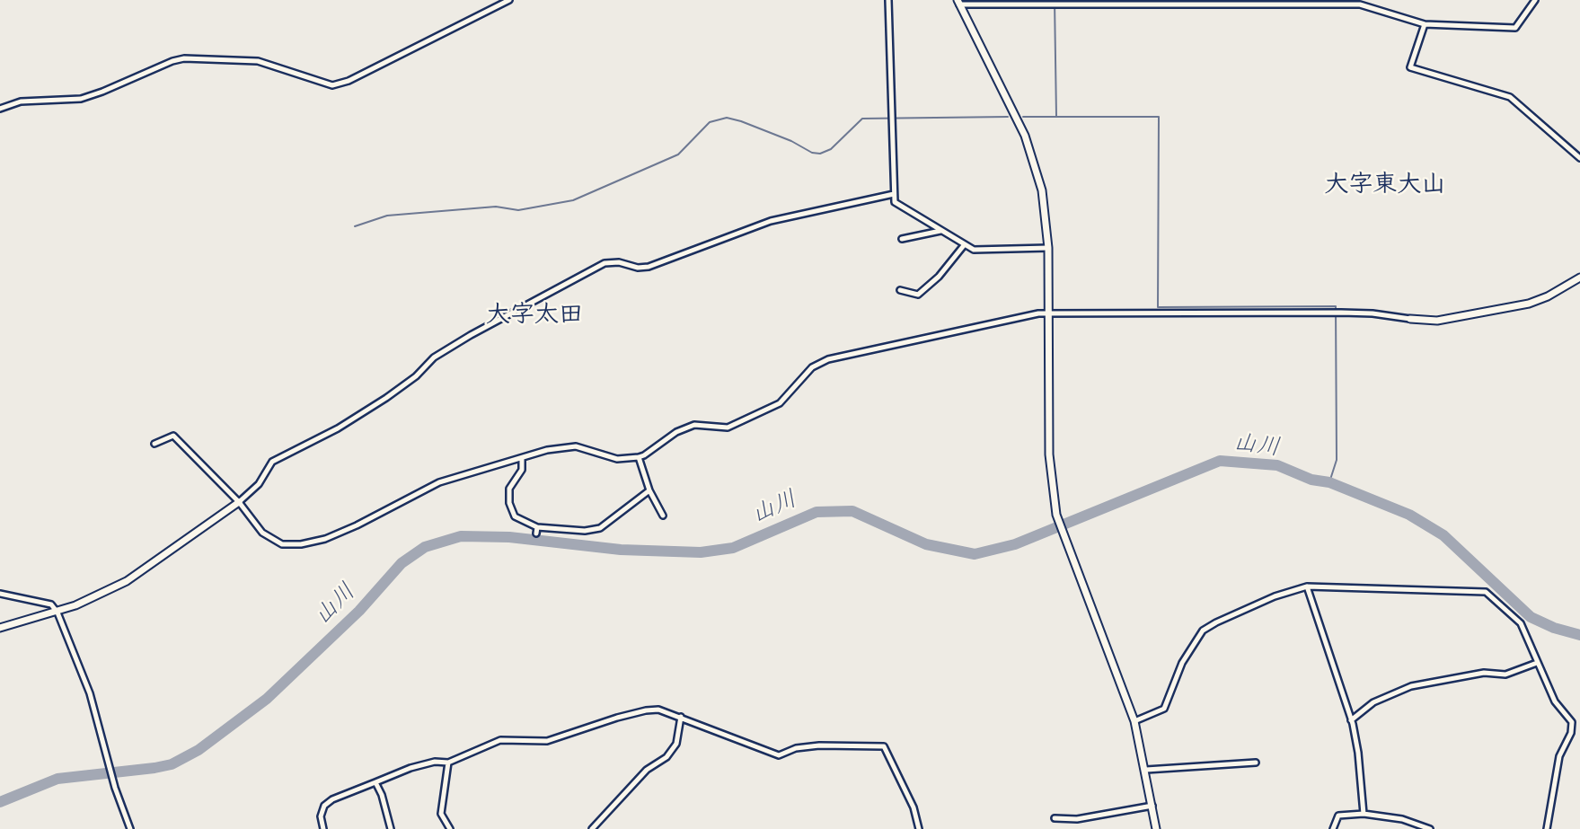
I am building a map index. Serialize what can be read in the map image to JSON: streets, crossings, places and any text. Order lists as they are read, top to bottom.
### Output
{
  "districts": ["大字東大山", "大字太田"],
  "water": ["山川"]
}
